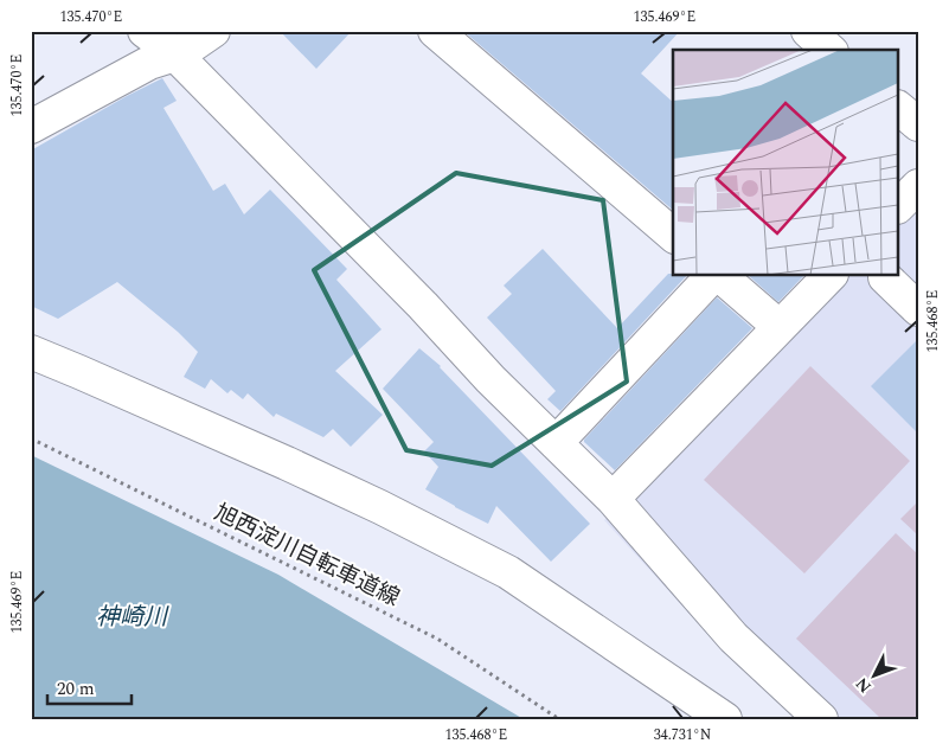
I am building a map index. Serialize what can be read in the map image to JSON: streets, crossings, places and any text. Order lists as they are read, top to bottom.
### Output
{
  "streets": {
    "path": ["旭西淀川自転車道線"]
  },
  "water": ["神崎川"],
  "scale_bar": "20 m",
  "north": "bottom left",
  "coordinates": [
    "135.470°E",
    "135.469°E",
    "135.468°E",
    "34.731°N"
  ]
}
